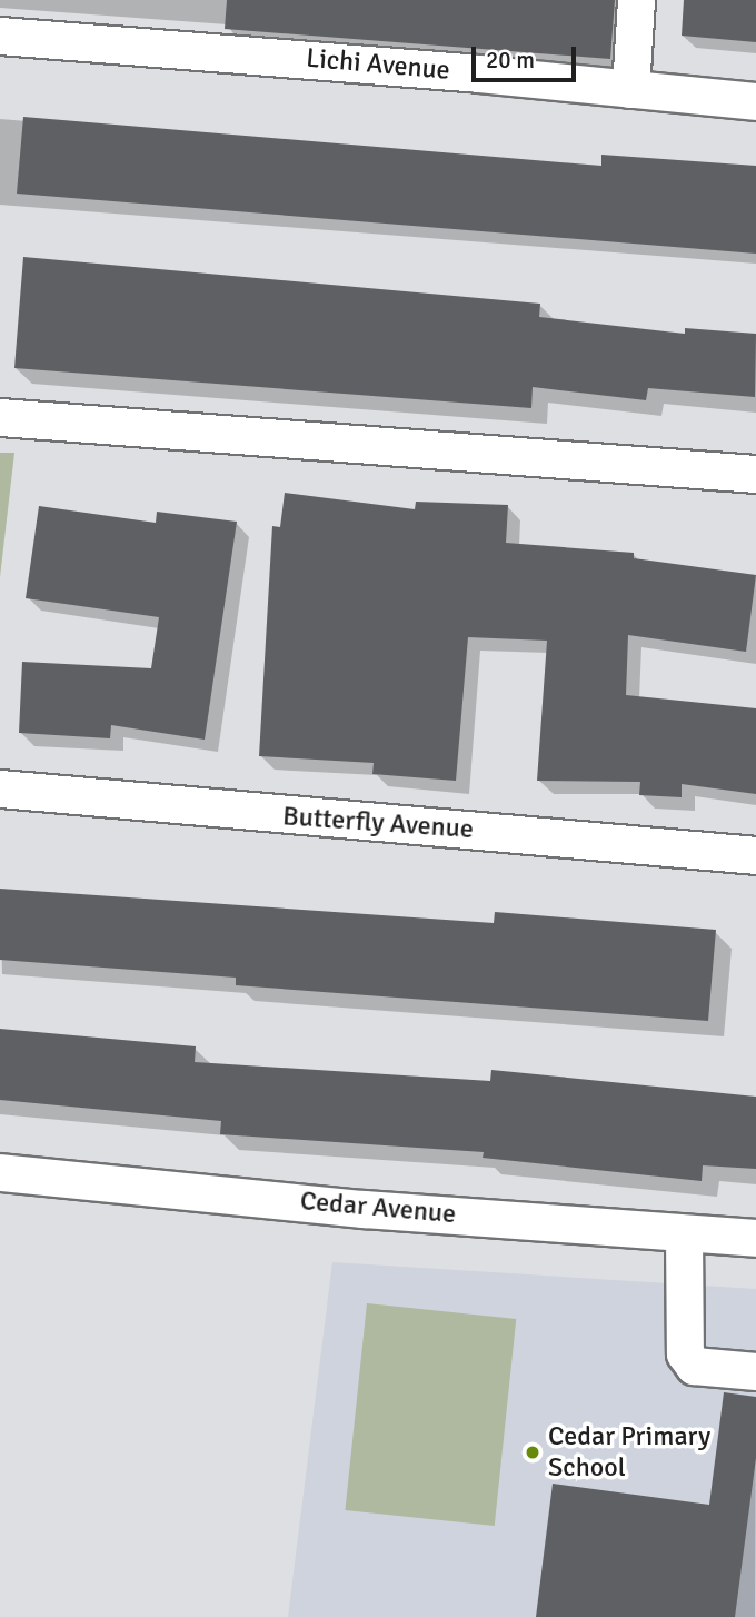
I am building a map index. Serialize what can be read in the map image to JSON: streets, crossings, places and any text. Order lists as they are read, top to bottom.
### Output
{
  "streets": {
    "street": ["Lichi Avenue", "Butterfly Avenue", "Cedar Avenue"]
  },
  "places": ["Cedar Primary School"],
  "scale_bar": "20 m"
}
